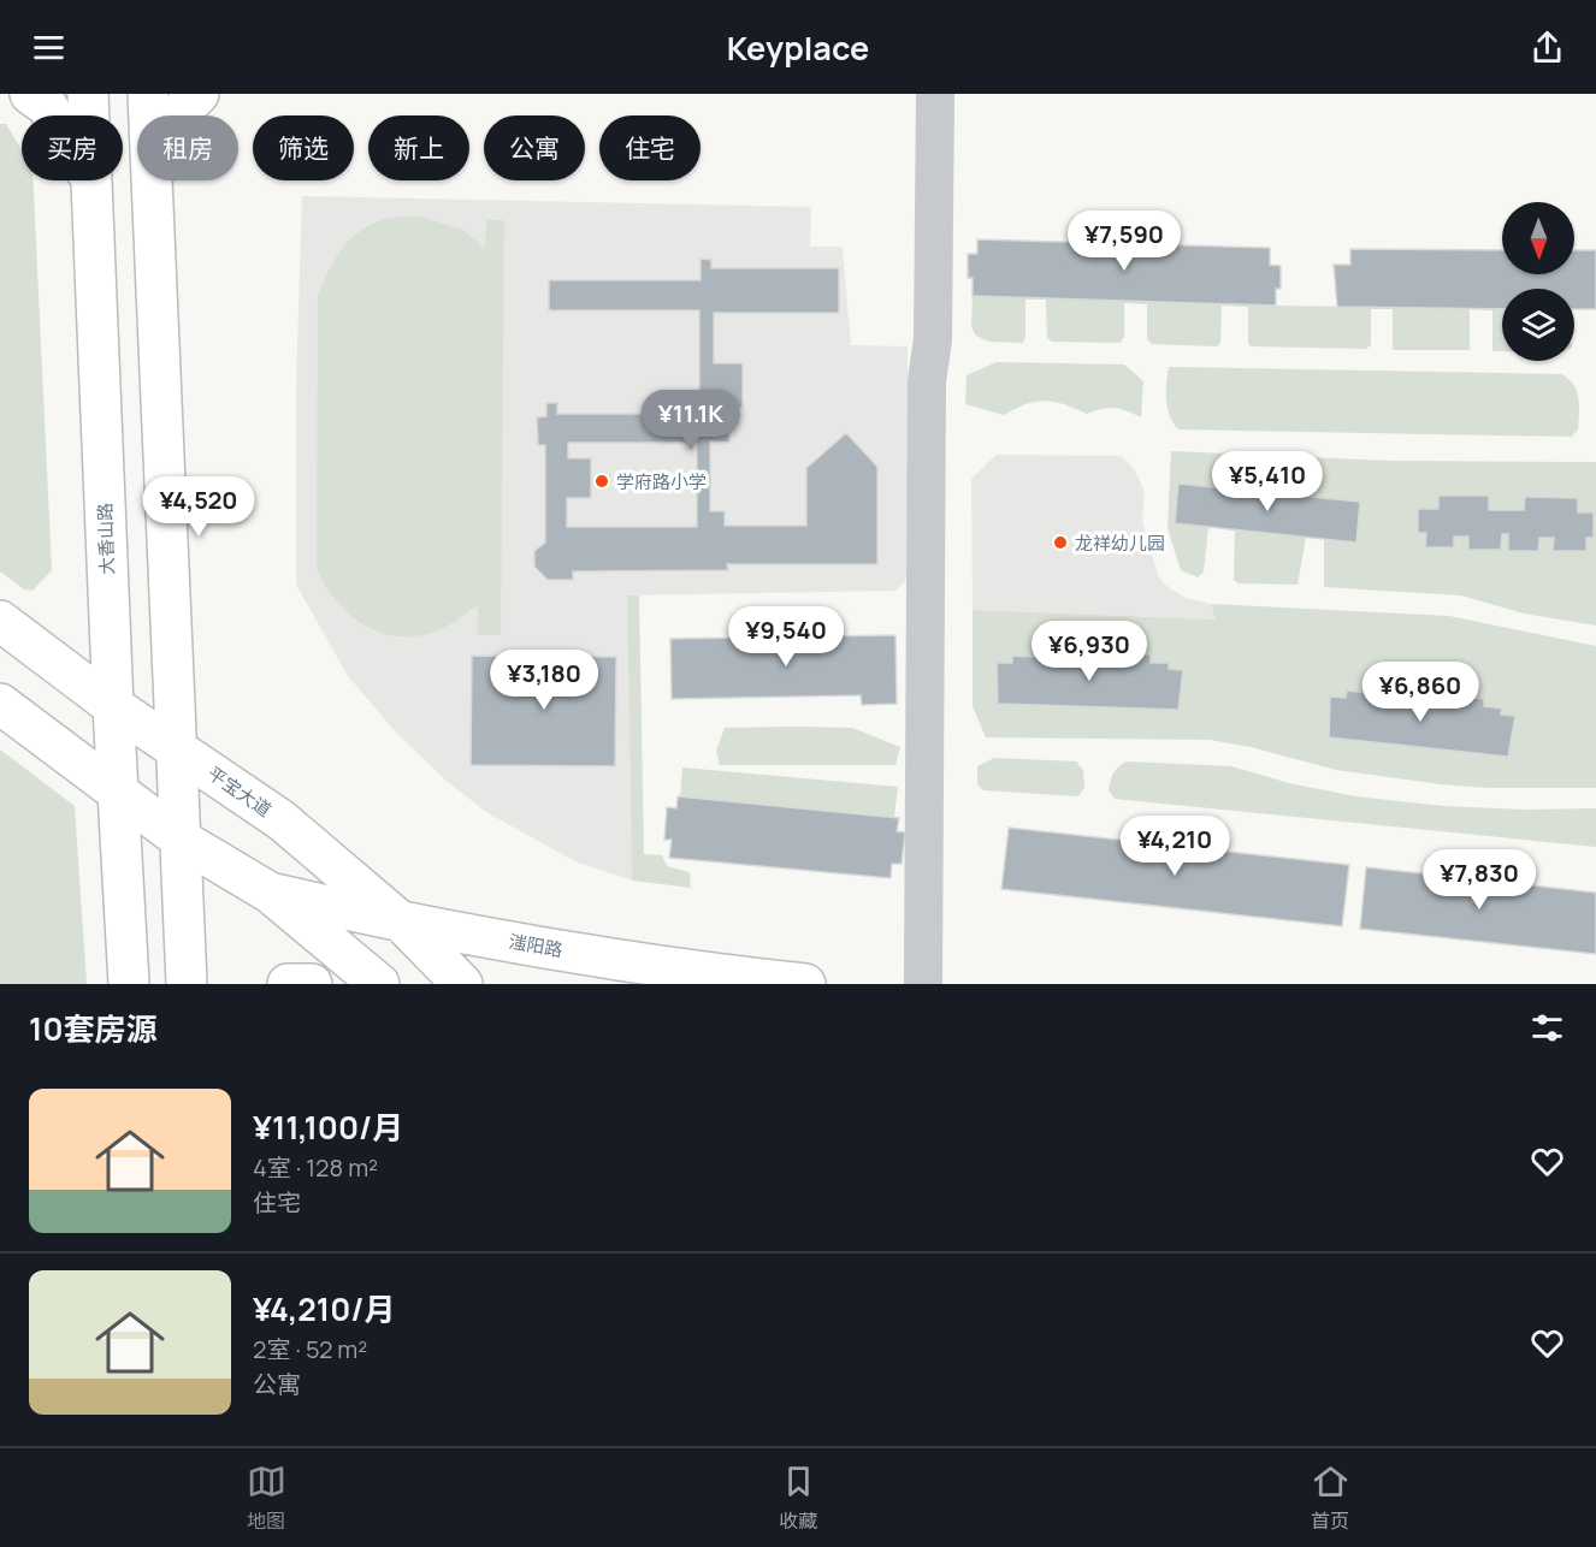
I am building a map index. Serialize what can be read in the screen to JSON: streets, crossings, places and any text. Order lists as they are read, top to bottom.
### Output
{
  "streets": {
    "main road": ["大香山路", "平宝大道", "滍阳路"]
  },
  "crossings": [
    ["大香山路", "平宝大道"],
    ["平宝大道", "滍阳路"]
  ],
  "places": ["学府路小学", "龙祥幼儿园"],
  "north": "bottom",
  "page": {
    "header": "Keyplace",
    "chip": [
      "买房",
      "租房",
      "筛选",
      "新上",
      "公寓",
      "住宅"
    ],
    "price": [
      "¥7,590",
      "¥11.1K",
      "¥5,410",
      "¥4,520",
      "¥9,540",
      "¥6,930",
      "¥3,180",
      "¥6,860",
      "¥4,210",
      "¥7,830"
    ],
    "heading": "10套房源",
    "list": [
      {
        "name": "¥11,100/月",
        "note": "4室 · 128 m² · 住宅"
      },
      {
        "name": "¥4,210/月",
        "note": "2室 · 52 m² · 公寓"
      }
    ],
    "tabs": ["地图", "收藏", "首页"]
  }
}
